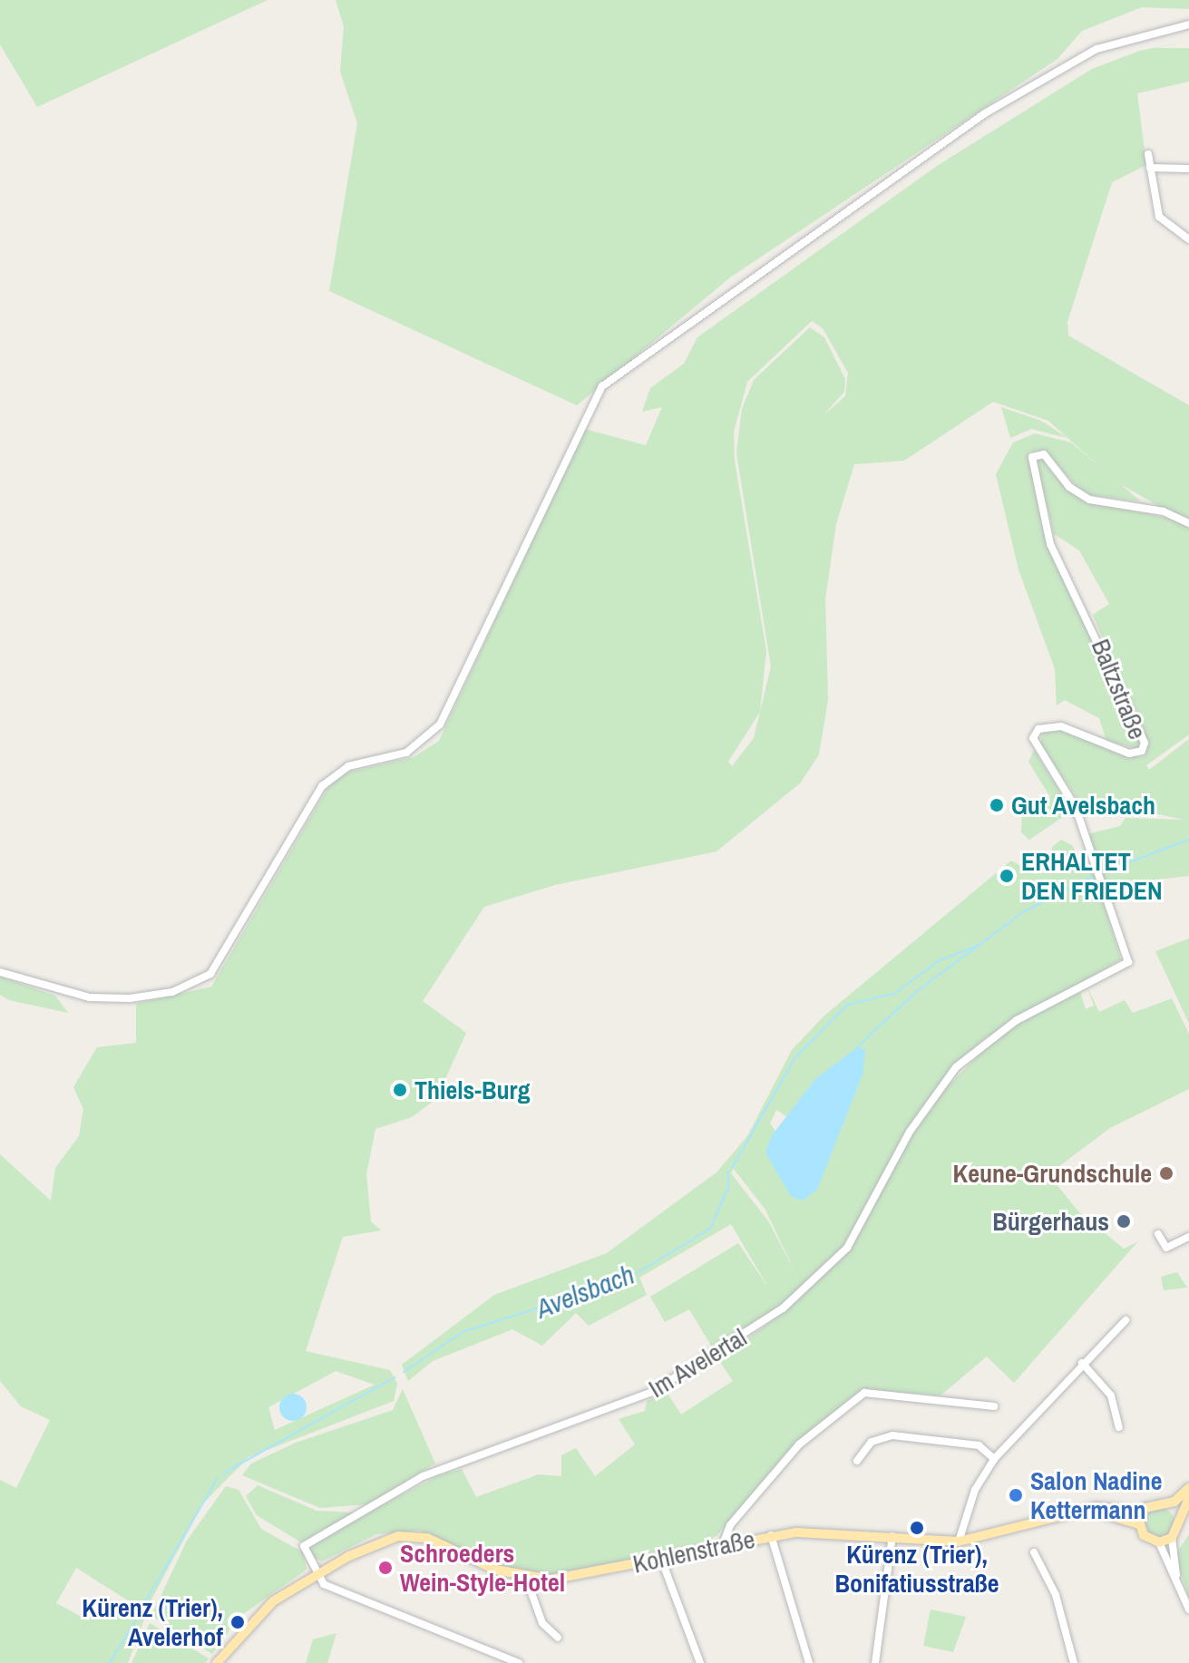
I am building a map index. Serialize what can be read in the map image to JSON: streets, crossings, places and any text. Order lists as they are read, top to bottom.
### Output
{
  "streets": {
    "main road": ["Kohlenstraße"],
    "street": ["Baltzstraße", "Im Avelertal"]
  },
  "crossings": [
    ["Baltzstraße", "Im Avelertal"],
    ["Im Avelertal", "Kohlenstraße"]
  ],
  "water": ["Avelsbach"],
  "places": [
    "Gut Avelsbach",
    "ERHALTET DEN FRIEDEN",
    "Thiels-Burg",
    "Keune-Grundschule",
    "Bürgerhaus",
    "Salon Nadine Kettermann",
    "Kürenz (Trier), Bonifatiusstraße",
    "Schroeders Wein-Style-Hotel",
    "Kürenz (Trier), Avelerhof"
  ]
}
